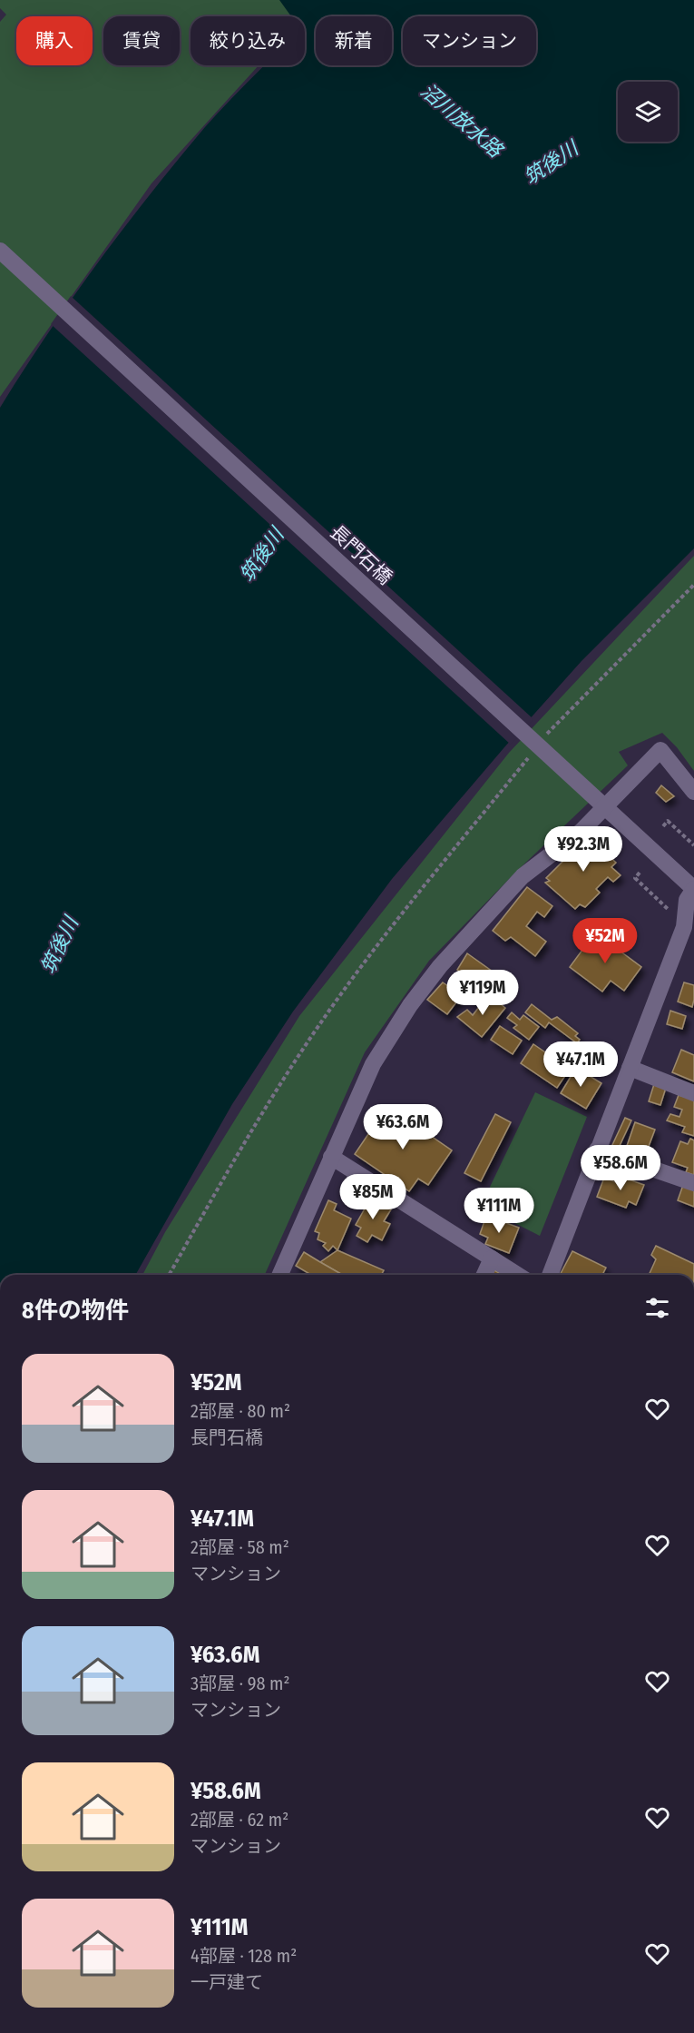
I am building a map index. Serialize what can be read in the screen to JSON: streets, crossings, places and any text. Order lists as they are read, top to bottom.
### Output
{
  "streets": {
    "street": ["長門石橋"]
  },
  "water": ["沼川放水路", "筑後川"],
  "page": {
    "chip": [
      "購入",
      "賃貸",
      "絞り込み",
      "新着",
      "マンション"
    ],
    "price": [
      "¥92.3M",
      "¥52M",
      "¥119M",
      "¥47.1M",
      "¥63.6M",
      "¥58.6M",
      "¥85M",
      "¥111M"
    ],
    "heading": "8件の物件",
    "list": [
      {
        "name": "¥52M",
        "note": "2部屋 · 80 m² · 長門石橋"
      },
      {
        "name": "¥47.1M",
        "note": "2部屋 · 58 m² · マンション"
      },
      {
        "name": "¥63.6M",
        "note": "3部屋 · 98 m² · マンション"
      },
      {
        "name": "¥58.6M",
        "note": "2部屋 · 62 m² · マンション"
      },
      {
        "name": "¥111M",
        "note": "4部屋 · 128 m² · 一戸建て"
      }
    ]
  }
}
